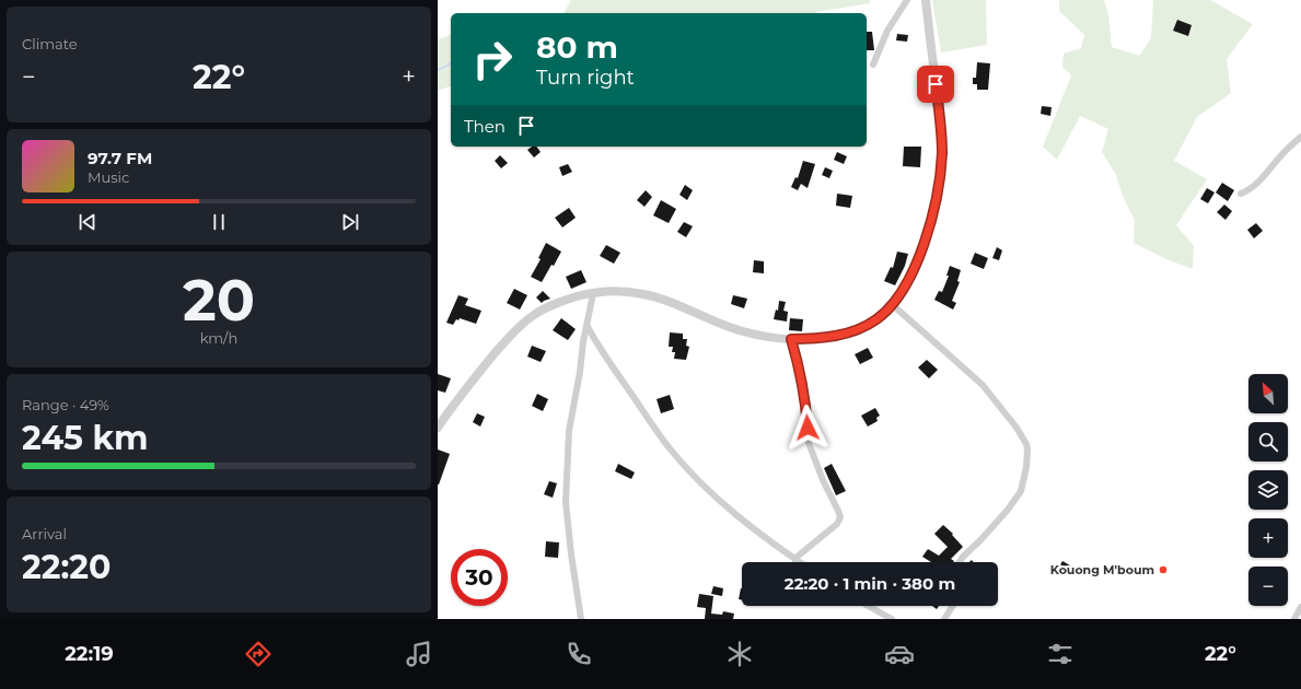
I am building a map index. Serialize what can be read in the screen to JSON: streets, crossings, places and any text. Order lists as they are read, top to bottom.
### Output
{
  "places": ["Kouong M'boum"],
  "north": "top left",
  "page": {
    "tile": [
      "Climate",
      ["20", "km/h"],
      ["Range · 49%", "245 km"],
      ["Arrival", "22:20"]
    ],
    "turn": ["80 m", "Turn right"],
    "heat": ["−", "22°", "+"],
    "then": "Then",
    "song": ["97.7 FM", "Music"],
    "map_buttons": ["+", "−"],
    "limit": "30",
    "trip": "22:20 · 1 min · 380 m",
    "tabs": ["22:19", "22°"]
  }
}
